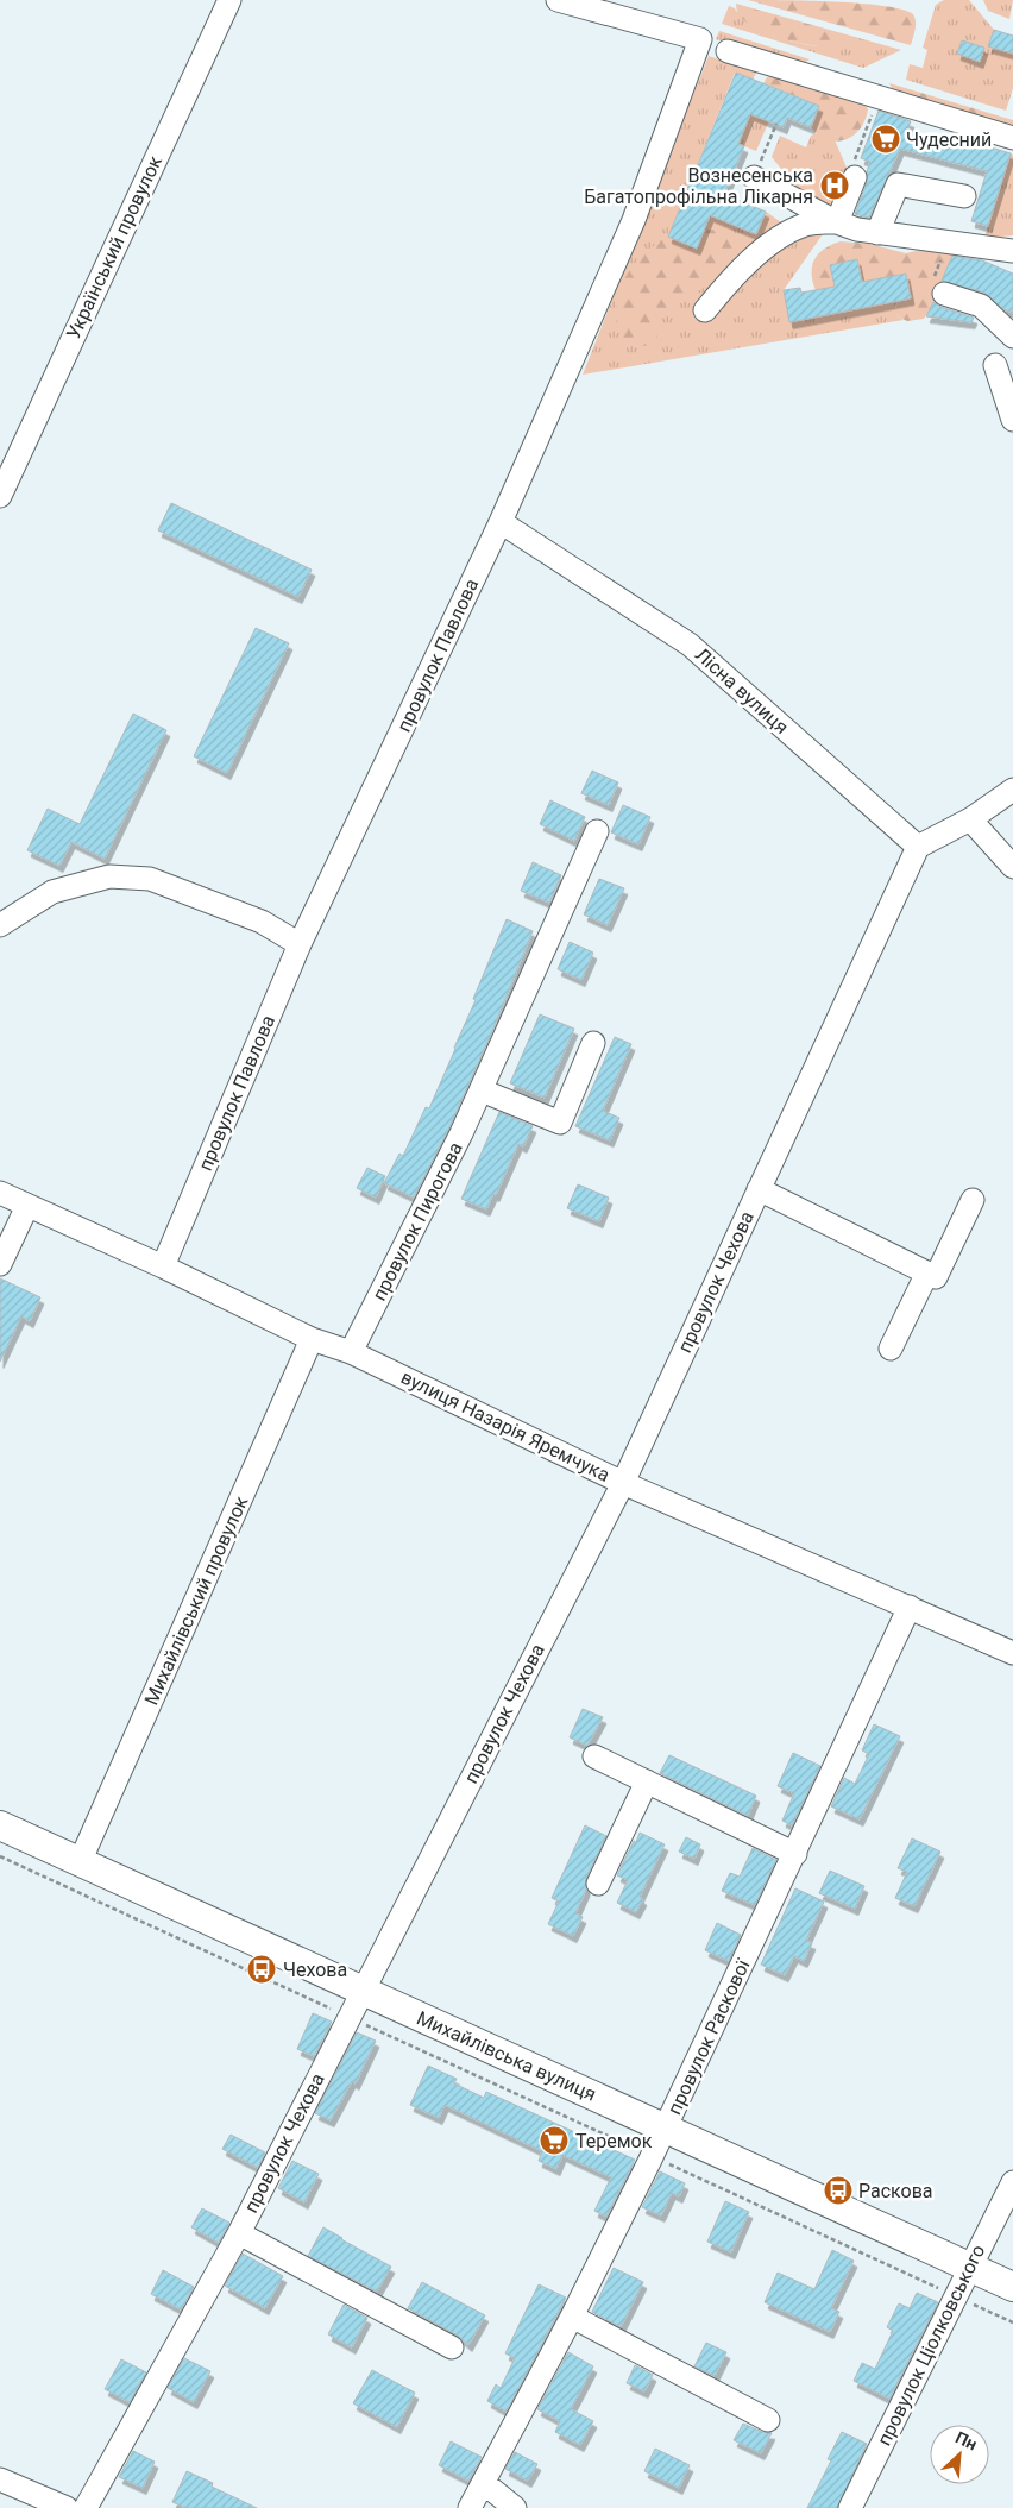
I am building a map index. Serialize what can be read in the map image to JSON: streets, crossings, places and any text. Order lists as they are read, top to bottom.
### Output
{
  "streets": {
    "main road": ["Михайлівська вулиця"],
    "street": [
      "Український провулок",
      "провулок Павлова",
      "Лісна вулиця",
      "провулок Пирогова",
      "провулок Чехова",
      "вулиця Назарія Яремчука",
      "Михайлівський провулок",
      "провулок Раскової",
      "провулок Ціолковського"
    ]
  },
  "crossings": [
    ["провулок Павлова", "Лісна вулиця"],
    ["провулок Павлова", "вулиця Назарія Яремчука"],
    ["Лісна вулиця", "провулок Чехова"],
    ["провулок Пирогова", "вулиця Назарія Яремчука"],
    ["провулок Чехова", "вулиця Назарія Яремчука"],
    ["провулок Чехова", "Михайлівська вулиця"],
    ["вулиця Назарія Яремчука", "Михайлівський провулок"],
    ["вулиця Назарія Яремчука", "провулок Раскової"],
    ["Михайлівський провулок", "Михайлівська вулиця"],
    ["провулок Раскової", "Михайлівська вулиця"],
    ["Михайлівська вулиця", "провулок Ціолковського"]
  ],
  "places": {
    "supermarket": ["Чудесний", "Теремок"],
    "hospital": ["Вознесенська Багатопрофільна Лікарня"],
    "bus stop": ["Чехова", "Раскова"]
  },
  "north": "top right"
}
